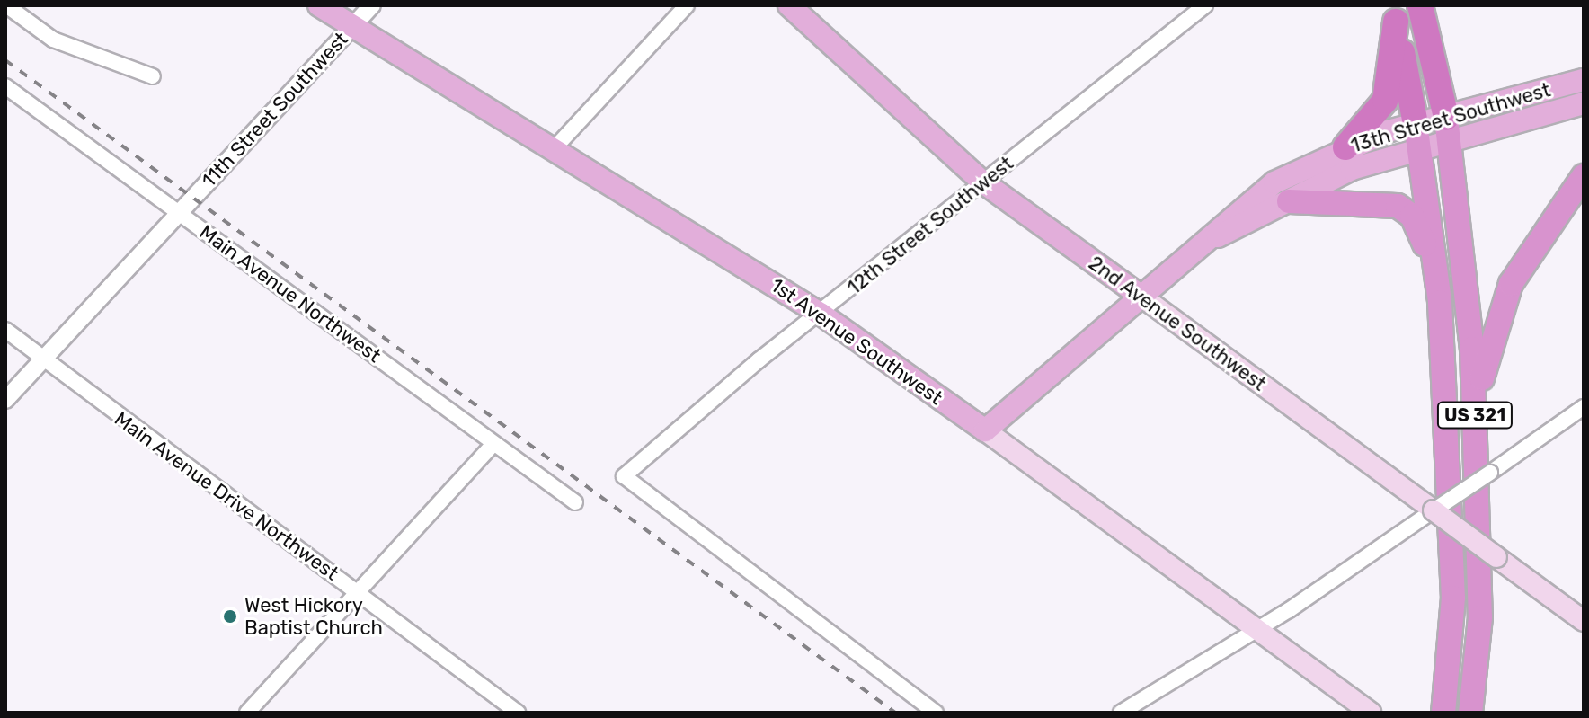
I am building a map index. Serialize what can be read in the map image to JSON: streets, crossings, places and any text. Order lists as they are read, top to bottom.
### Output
{
  "streets": {
    "highway": ["US 321"],
    "main road": ["13th Street Southwest", "2nd Avenue Southwest", "1st Avenue Southwest"],
    "street": [
      "11th Street Southwest",
      "12th Street Southwest",
      "Main Avenue Northwest",
      "Main Avenue Drive Northwest"
    ]
  },
  "crossings": [
    ["11th Street Southwest", "Main Avenue Northwest"],
    ["11th Street Southwest", "1st Avenue Southwest"],
    ["11th Street Southwest", "Main Avenue Drive Northwest"],
    ["13th Street Southwest", "2nd Avenue Southwest"],
    ["13th Street Southwest", "1st Avenue Southwest"],
    ["13th Street Southwest", "US 321"],
    ["12th Street Southwest", "2nd Avenue Southwest"],
    ["12th Street Southwest", "1st Avenue Southwest"]
  ],
  "places": ["West Hickory Baptist Church"]
}
